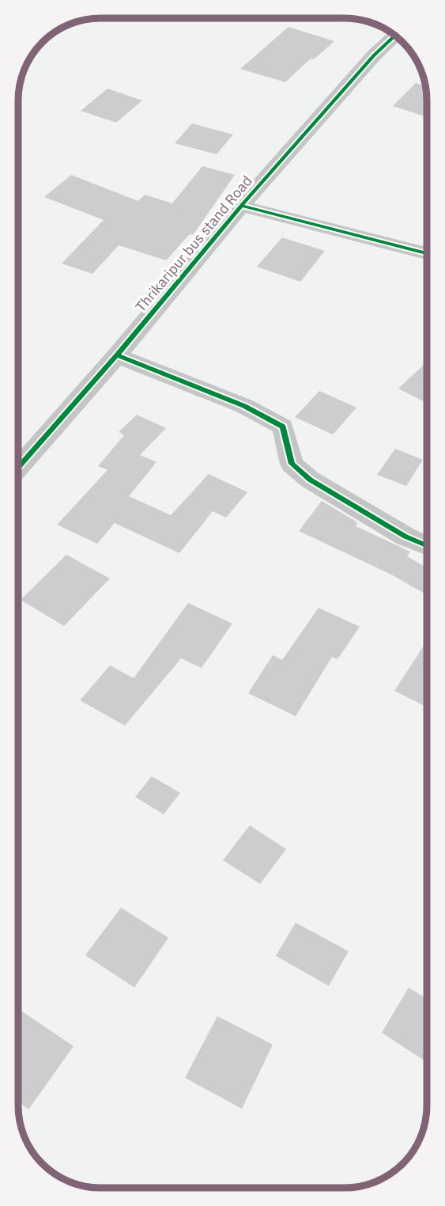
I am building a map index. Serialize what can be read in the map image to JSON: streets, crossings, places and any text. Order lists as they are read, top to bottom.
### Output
{
  "streets": {
    "street": ["Thrikaripur bus stand Road"]
  }
}
